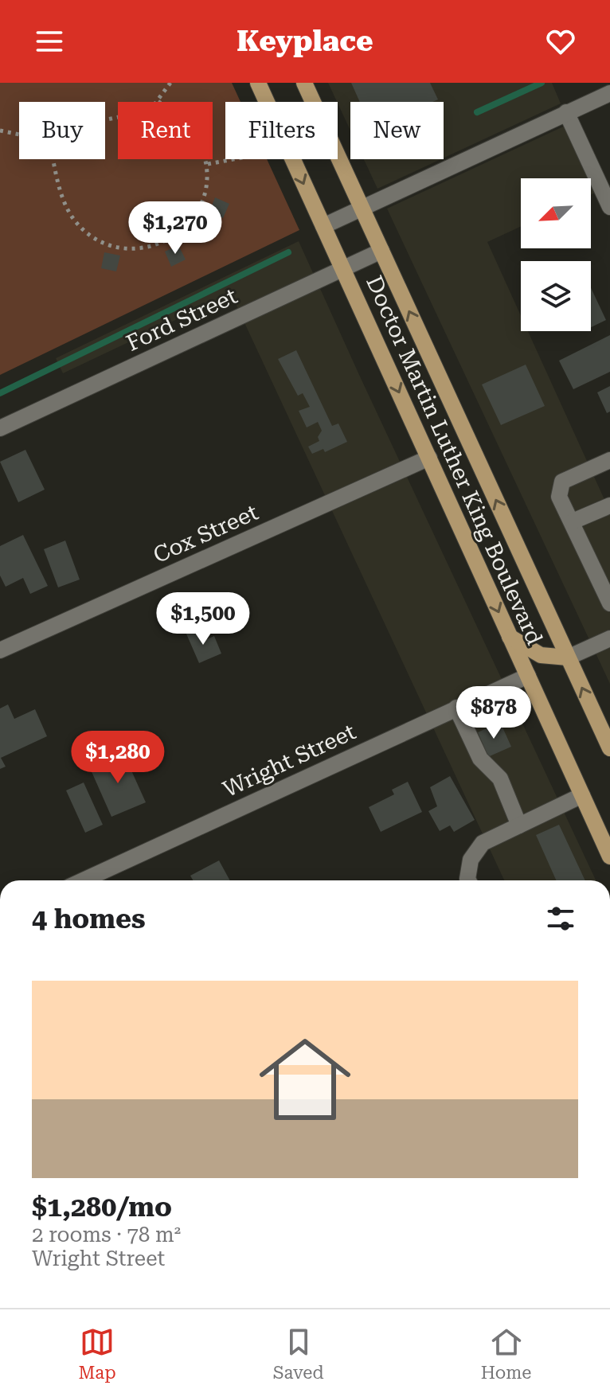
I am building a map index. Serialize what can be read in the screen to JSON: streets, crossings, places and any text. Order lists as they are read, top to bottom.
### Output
{
  "streets": {
    "main road": ["Doctor Martin Luther King Boulevard"],
    "street": ["Ford Street", "Cox Street", "Wright Street"]
  },
  "crossings": [
    ["Ford Street", "Doctor Martin Luther King Boulevard"],
    ["Doctor Martin Luther King Boulevard", "Cox Street"],
    ["Doctor Martin Luther King Boulevard", "Wright Street"]
  ],
  "north": "bottom left",
  "page": {
    "header": "Keyplace",
    "chip": [
      "Buy",
      "Rent",
      "Filters",
      "New"
    ],
    "price": [
      "$1,270",
      "$1,500",
      "$878",
      "$1,280"
    ],
    "heading": "4 homes",
    "list": [
      {
        "name": "$1,280/mo",
        "note": "2 rooms · 78 m² · Wright Street"
      }
    ],
    "tabs": ["Map", "Saved", "Home"]
  }
}
